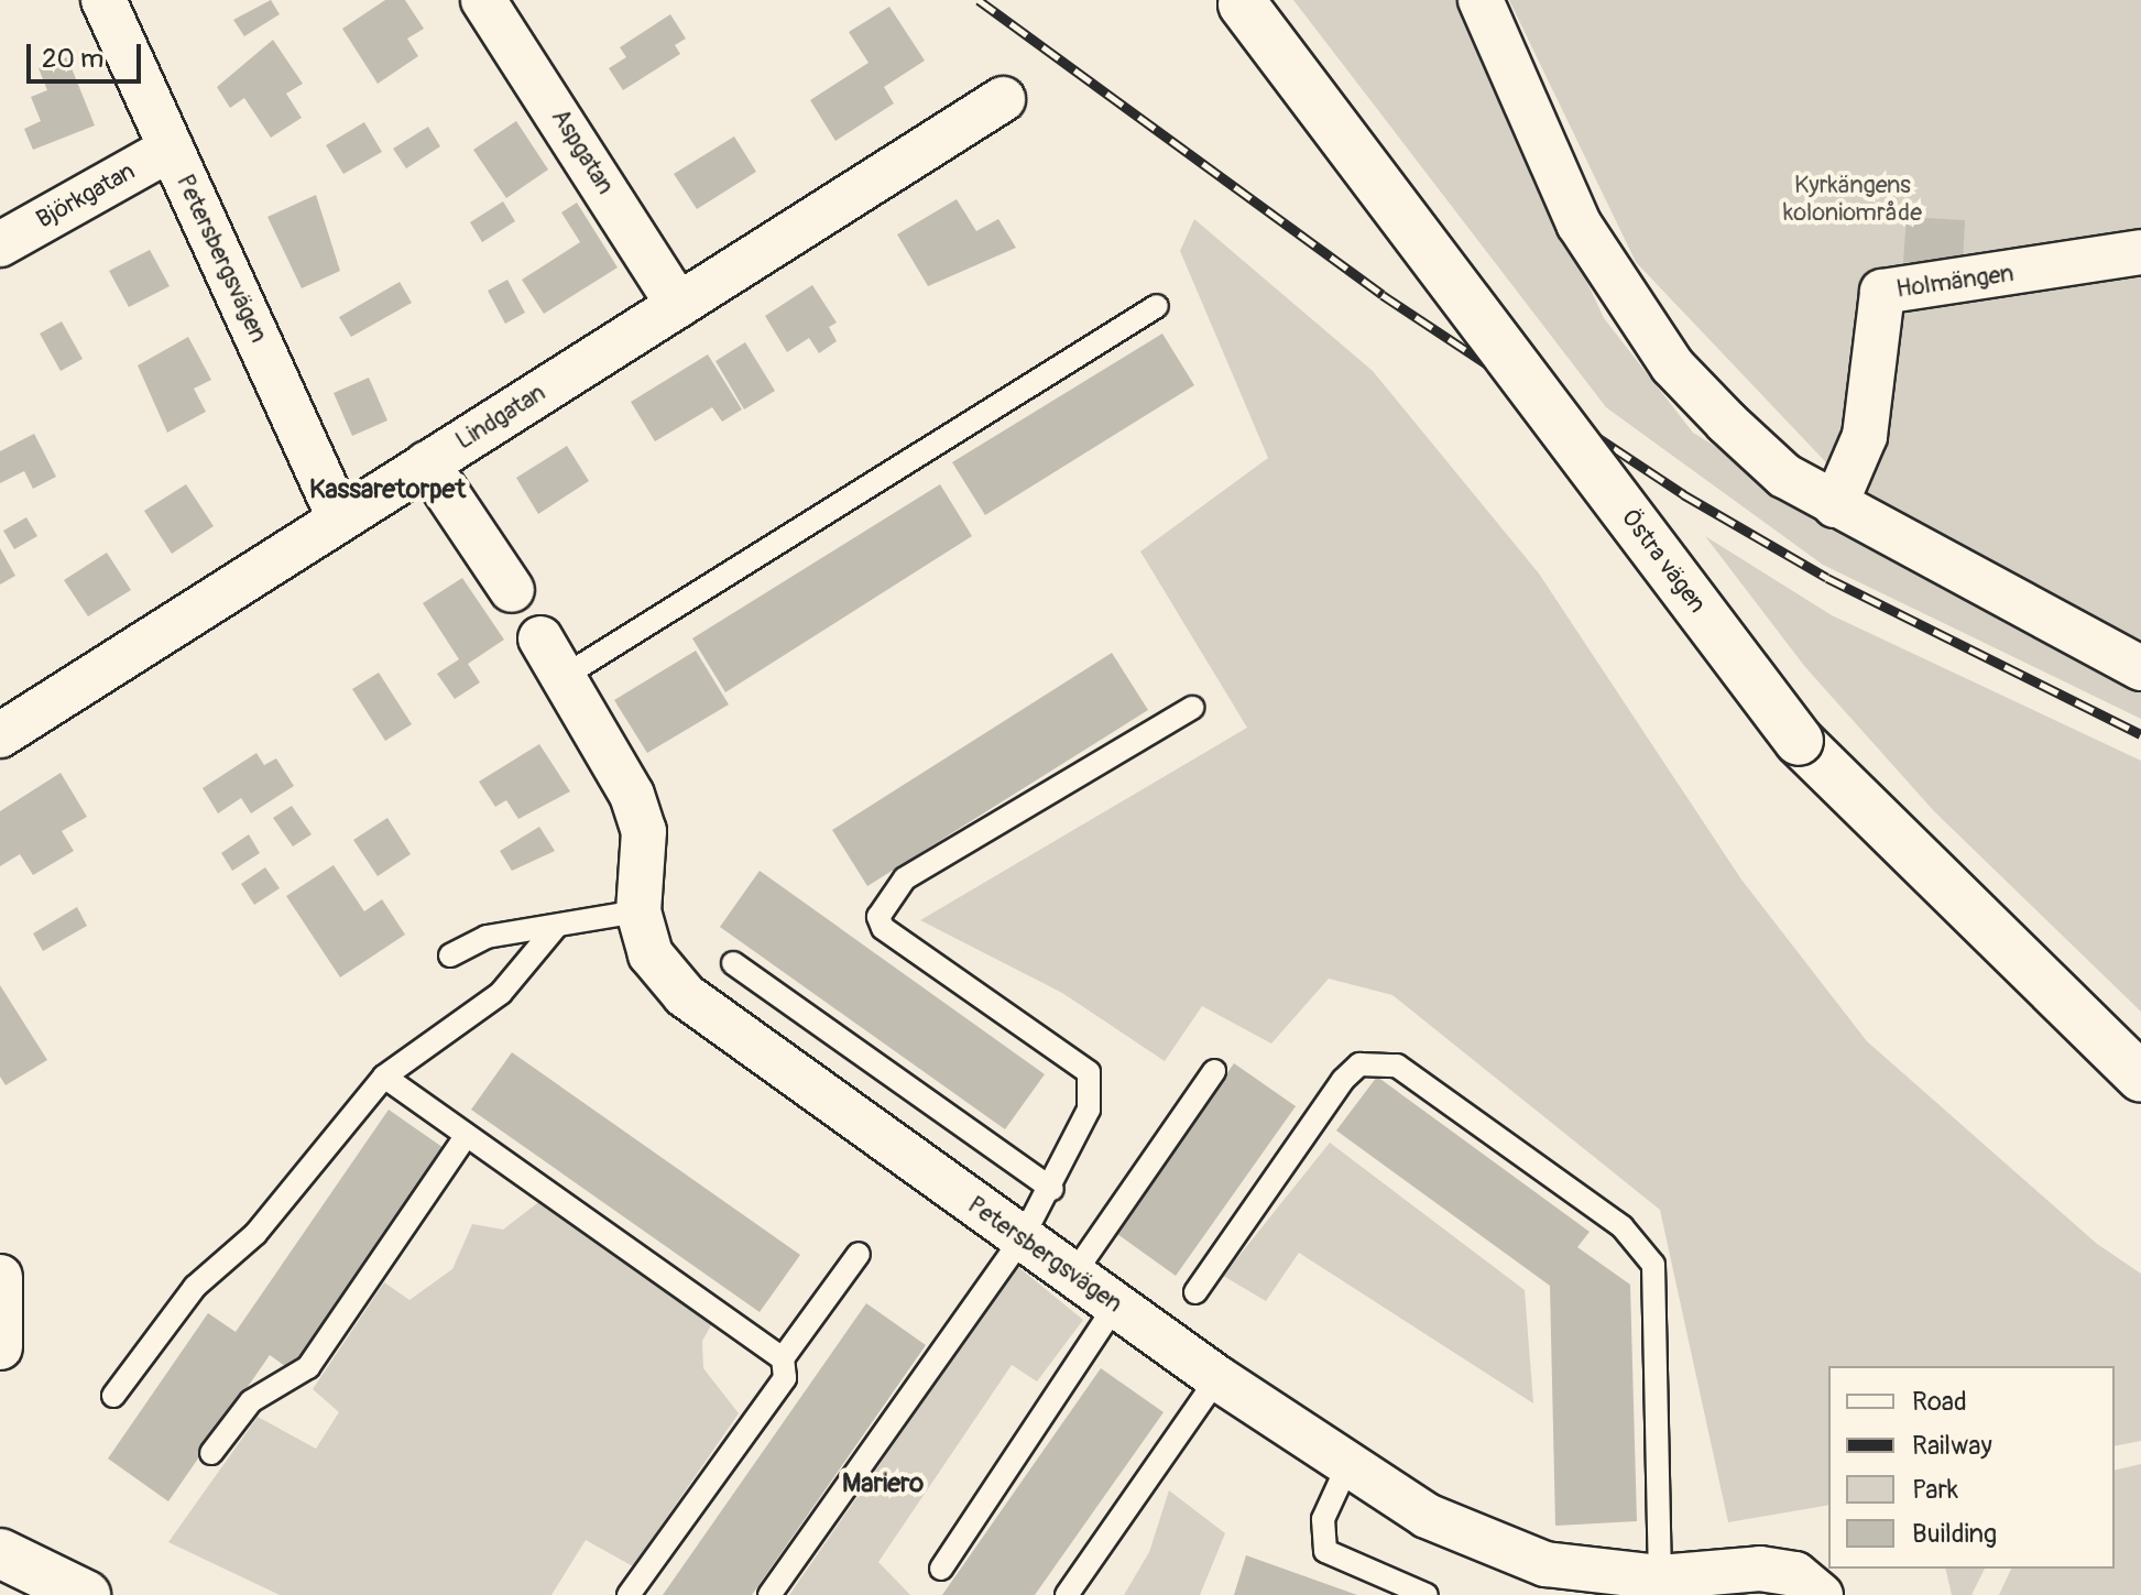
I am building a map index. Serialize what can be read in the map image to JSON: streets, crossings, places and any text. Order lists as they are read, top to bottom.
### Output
{
  "streets": {
    "street": [
      "Aspgatan",
      "Björkgatan",
      "Petersbergsvägen",
      "Holmängen",
      "Lindgatan",
      "Östra vägen"
    ]
  },
  "crossings": [
    ["Aspgatan", "Lindgatan"],
    ["Björkgatan", "Petersbergsvägen"],
    ["Petersbergsvägen", "Lindgatan"]
  ],
  "districts": ["Kassaretorpet", "Mariero"],
  "parks": ["Kyrkängens koloniområde"],
  "legend": [
    "Road",
    "Railway",
    "Park",
    "Building"
  ],
  "scale_bar": "20 m"
}
